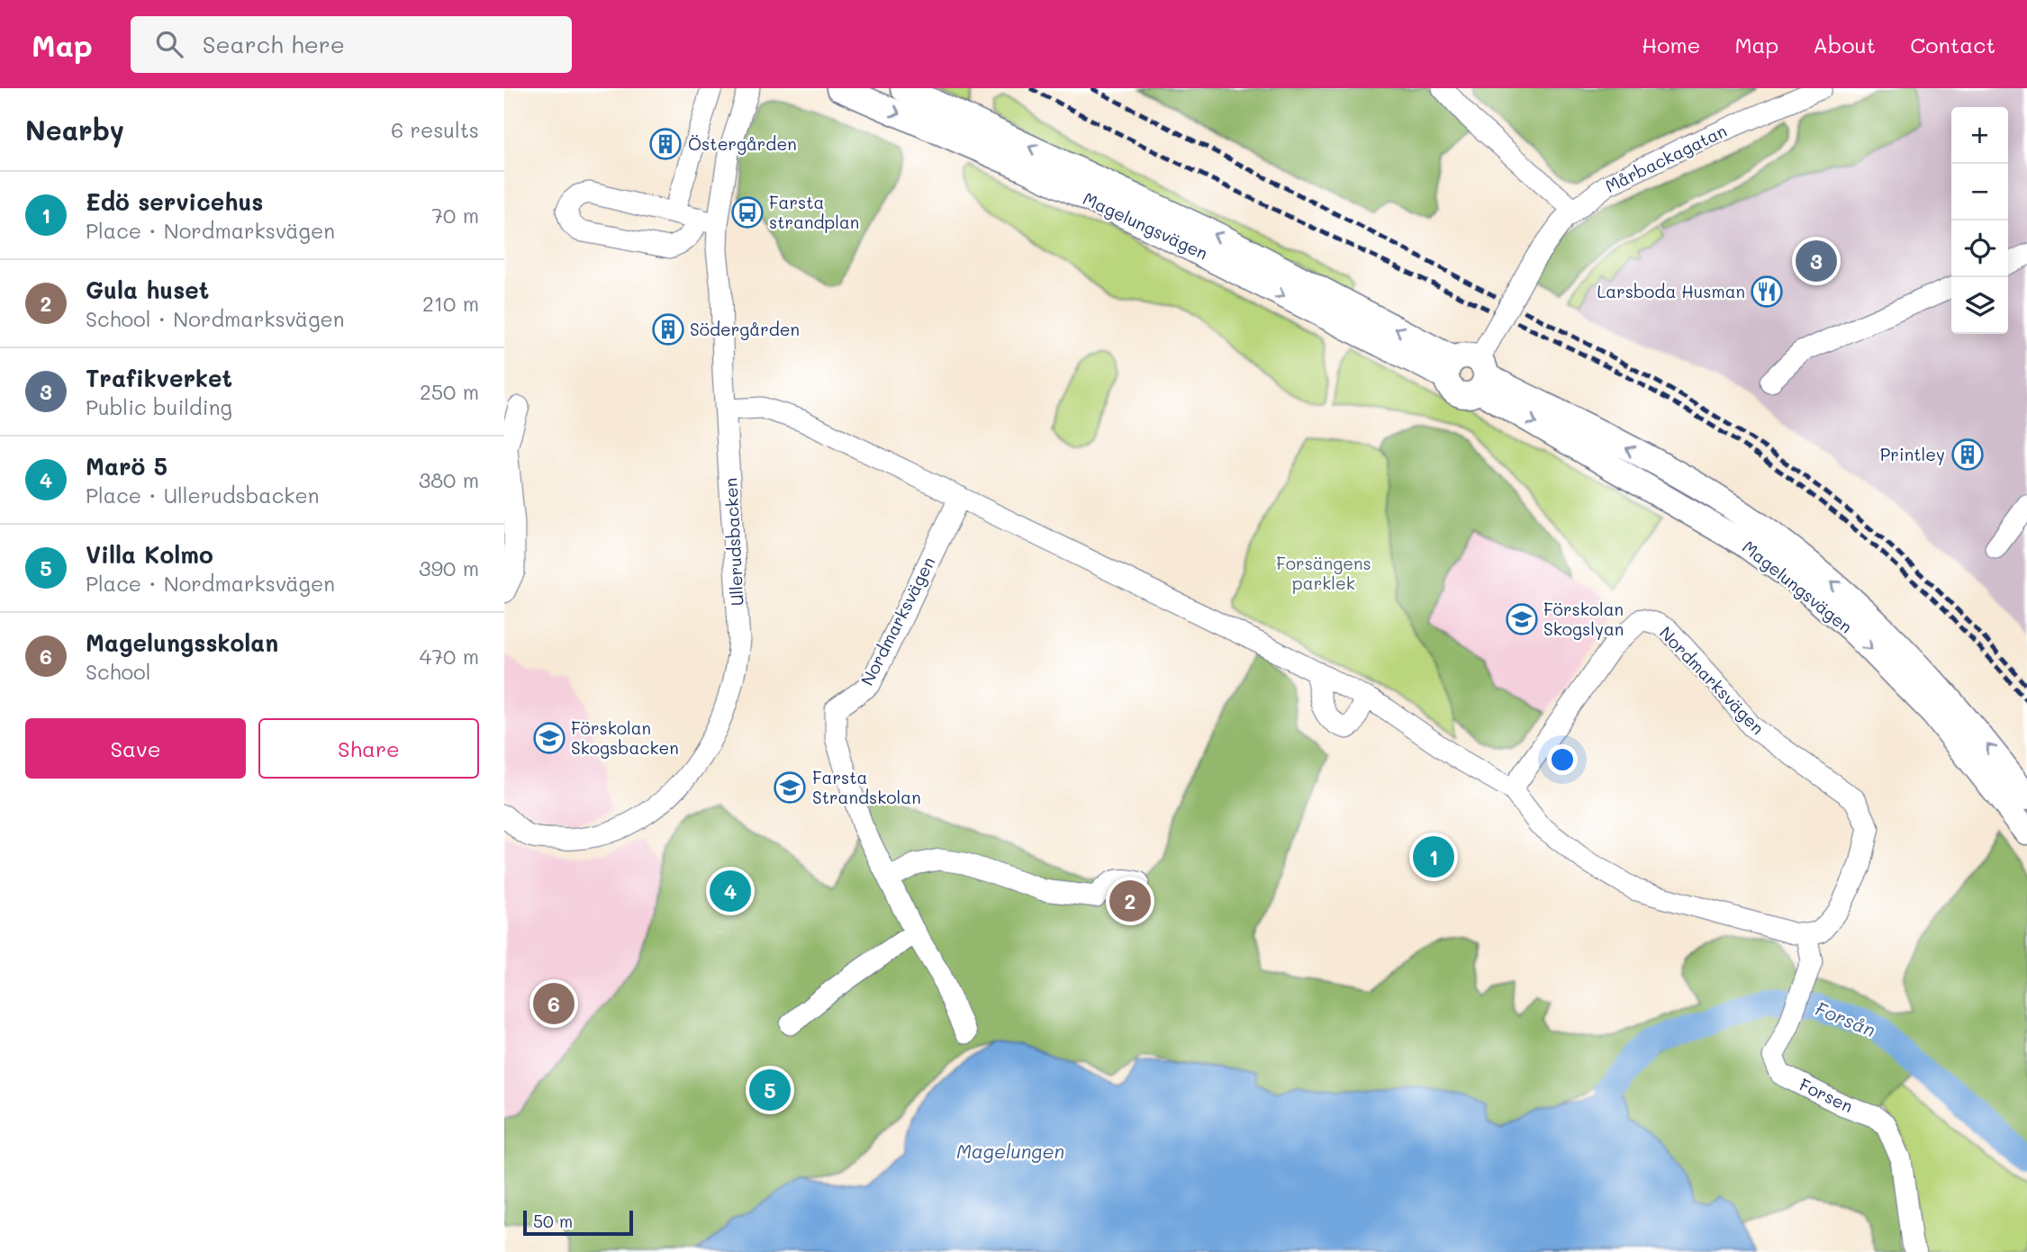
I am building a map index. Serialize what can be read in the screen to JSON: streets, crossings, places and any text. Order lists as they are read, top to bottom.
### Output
{
  "streets": {
    "main road": ["Magelungsvägen"],
    "street": [
      "Mårbackagatan",
      "Ullerudsbacken",
      "Nordmarksvägen",
      "Forsen"
    ]
  },
  "crossings": [
    ["Mårbackagatan", "Magelungsvägen"],
    ["Nordmarksvägen", "Forsen"]
  ],
  "water": ["Forsån", "Magelungen"],
  "parks": ["Forsängens parklek"],
  "places": {
    "building": ["Östergården", "Södergården", "Printley"],
    "bus stop": ["Farsta strandplan"],
    "restaurant": ["Larsboda Husman"],
    "school or university": ["Förskolan Skogslyan", "Förskolan Skogsbacken", "Farsta Strandskolan"]
  },
  "scale_bar": "50 m",
  "page": {
    "header": "Map",
    "search": "Search here",
    "nav": [
      "Home",
      "Map",
      "About",
      "Contact"
    ],
    "heading": ["Nearby", "6 results"],
    "map_buttons": ["+", "−"],
    "list": [
      {
        "mark": "1",
        "name": "Edö servicehus",
        "note": "Place · Nordmarksvägen",
        "value": "70 m"
      },
      {
        "mark": "2",
        "name": "Gula huset",
        "note": "School · Nordmarksvägen",
        "value": "210 m"
      },
      {
        "mark": "3",
        "name": "Trafikverket",
        "note": "Public building",
        "value": "250 m"
      },
      {
        "mark": "4",
        "name": "Marö 5",
        "note": "Place · Ullerudsbacken",
        "value": "380 m"
      },
      {
        "mark": "5",
        "name": "Villa Kolmo",
        "note": "Place · Nordmarksvägen",
        "value": "390 m"
      },
      {
        "mark": "6",
        "name": "Magelungsskolan",
        "note": "School",
        "value": "470 m"
      }
    ],
    "pins": [
      "3",
      "1",
      "4",
      "2",
      "6",
      "5"
    ],
    "buttons": ["Save", "Share"],
    "scale": "50 m"
  }
}
